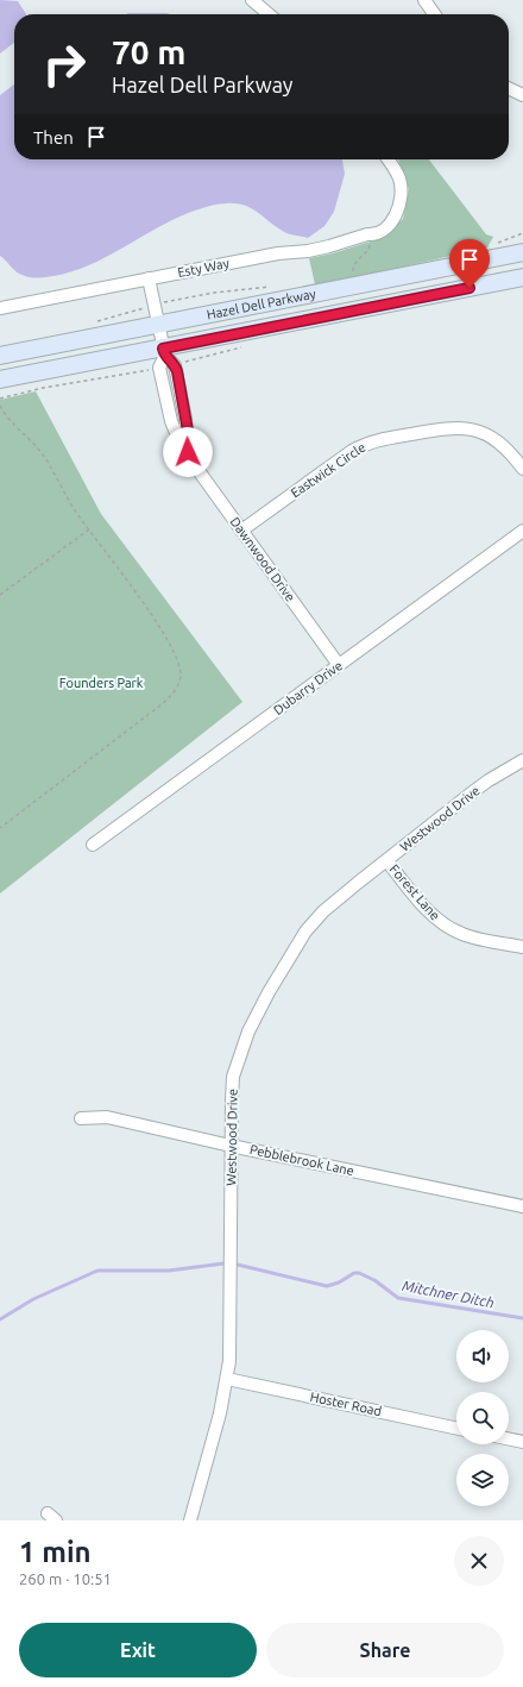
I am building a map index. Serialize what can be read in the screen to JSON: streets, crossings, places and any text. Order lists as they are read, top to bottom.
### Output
{
  "streets": {
    "main road": ["Hazel Dell Parkway"],
    "street": [
      "Esty Way",
      "Eastwick Circle",
      "Dawnwood Drive",
      "Dubarry Drive",
      "Westwood Drive",
      "Forest Lane",
      "Pebblebrook Lane",
      "Hoster Road"
    ]
  },
  "crossings": [
    ["Esty Way", "Dawnwood Drive"],
    ["Hazel Dell Parkway", "Dawnwood Drive"],
    ["Eastwick Circle", "Dawnwood Drive"],
    ["Dawnwood Drive", "Dubarry Drive"],
    ["Westwood Drive", "Forest Lane"],
    ["Westwood Drive", "Pebblebrook Lane"],
    ["Westwood Drive", "Hoster Road"]
  ],
  "water": ["Mitchner Ditch"],
  "parks": ["Founders Park"],
  "page": {
    "turn": ["70 m", "Hazel Dell Parkway"],
    "then": "Then",
    "heading": ["1 min", "260 m · 10:51"],
    "buttons": ["Exit", "Share"]
  }
}
